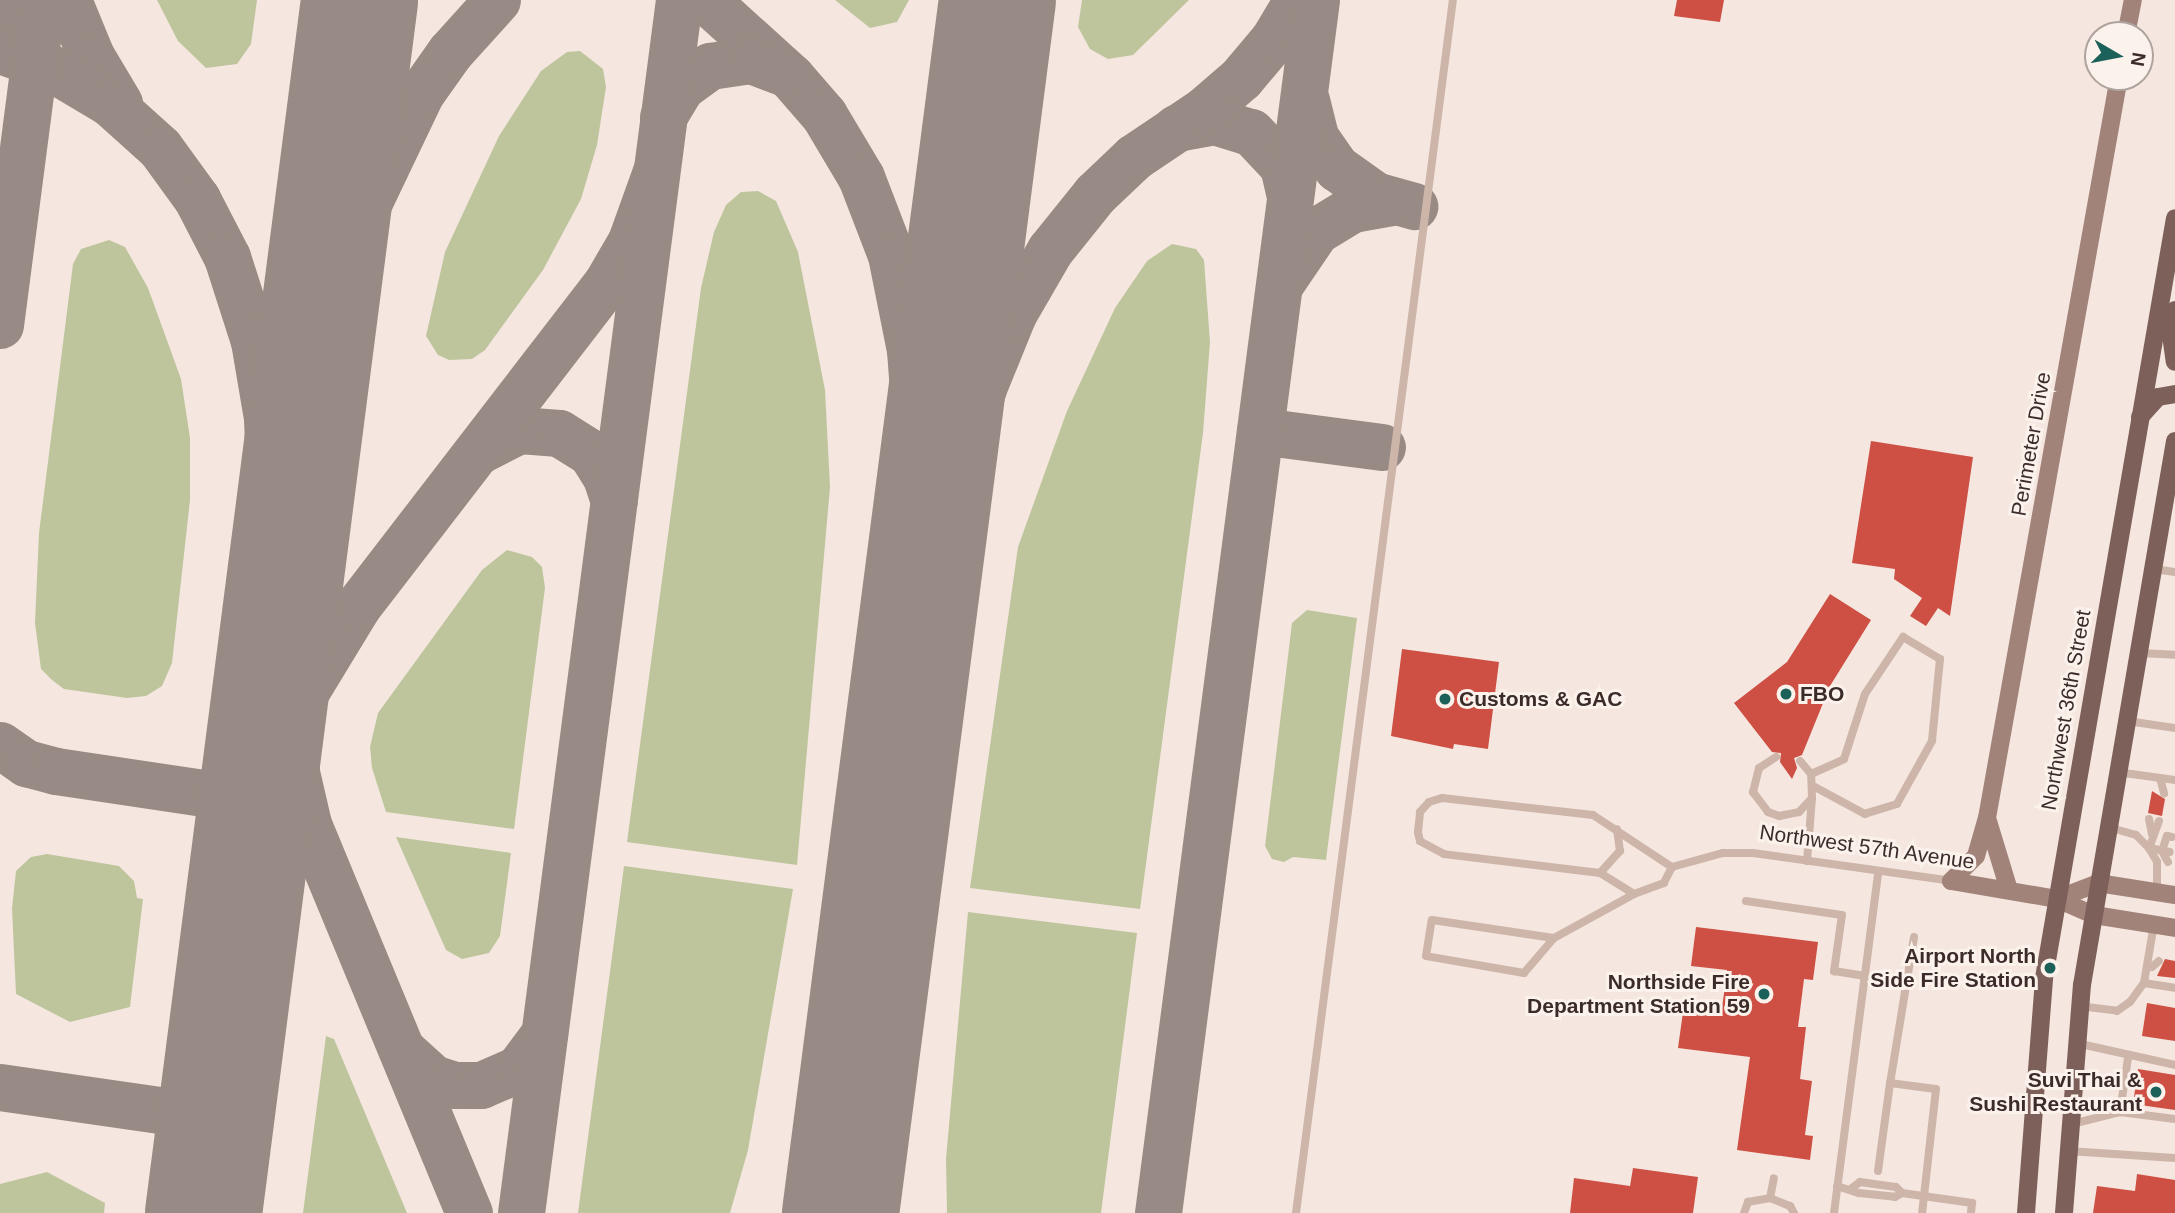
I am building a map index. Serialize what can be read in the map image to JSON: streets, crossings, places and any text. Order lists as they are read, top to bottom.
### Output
{
  "streets": {
    "main road": ["Northwest 36th Street"],
    "street": ["Perimeter Drive", "Northwest 57th Avenue"]
  },
  "crossings": [
    ["Perimeter Drive", "Northwest 57th Avenue"],
    ["Northwest 36th Street", "Northwest 57th Avenue"]
  ],
  "places": [
    "FBO",
    "Customs & GAC",
    "Airport North Side Fire Station",
    "Northside Fire Department Station 59",
    "Suvi Thai & Sushi Restaurant"
  ],
  "north": "right"
}
